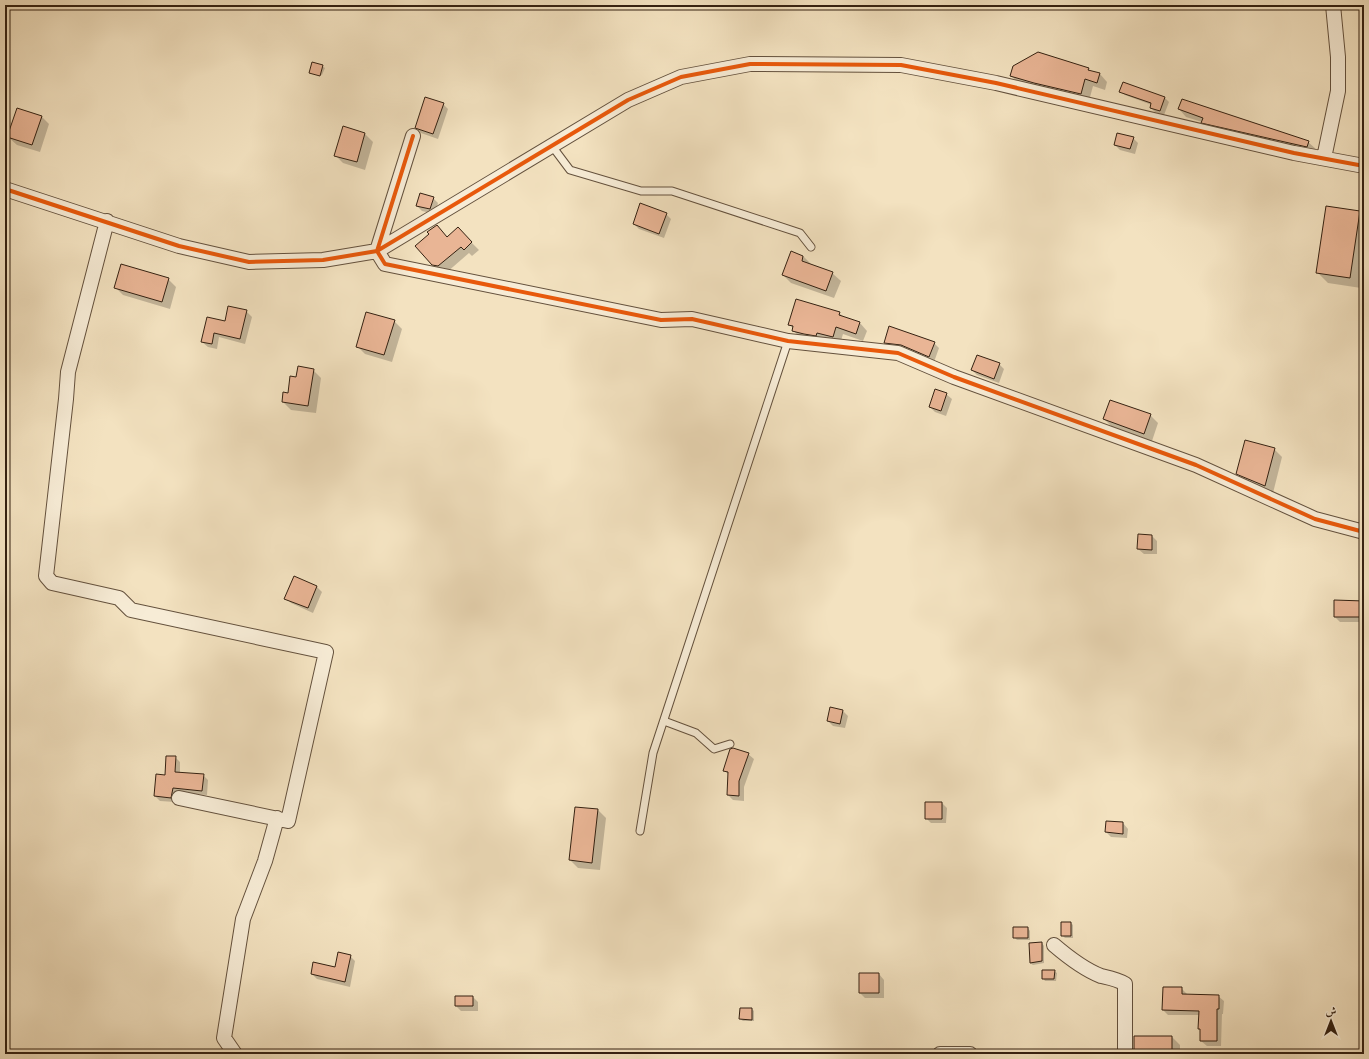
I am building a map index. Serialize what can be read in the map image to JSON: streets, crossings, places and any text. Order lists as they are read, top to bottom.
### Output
{
  "north": "top"
}
